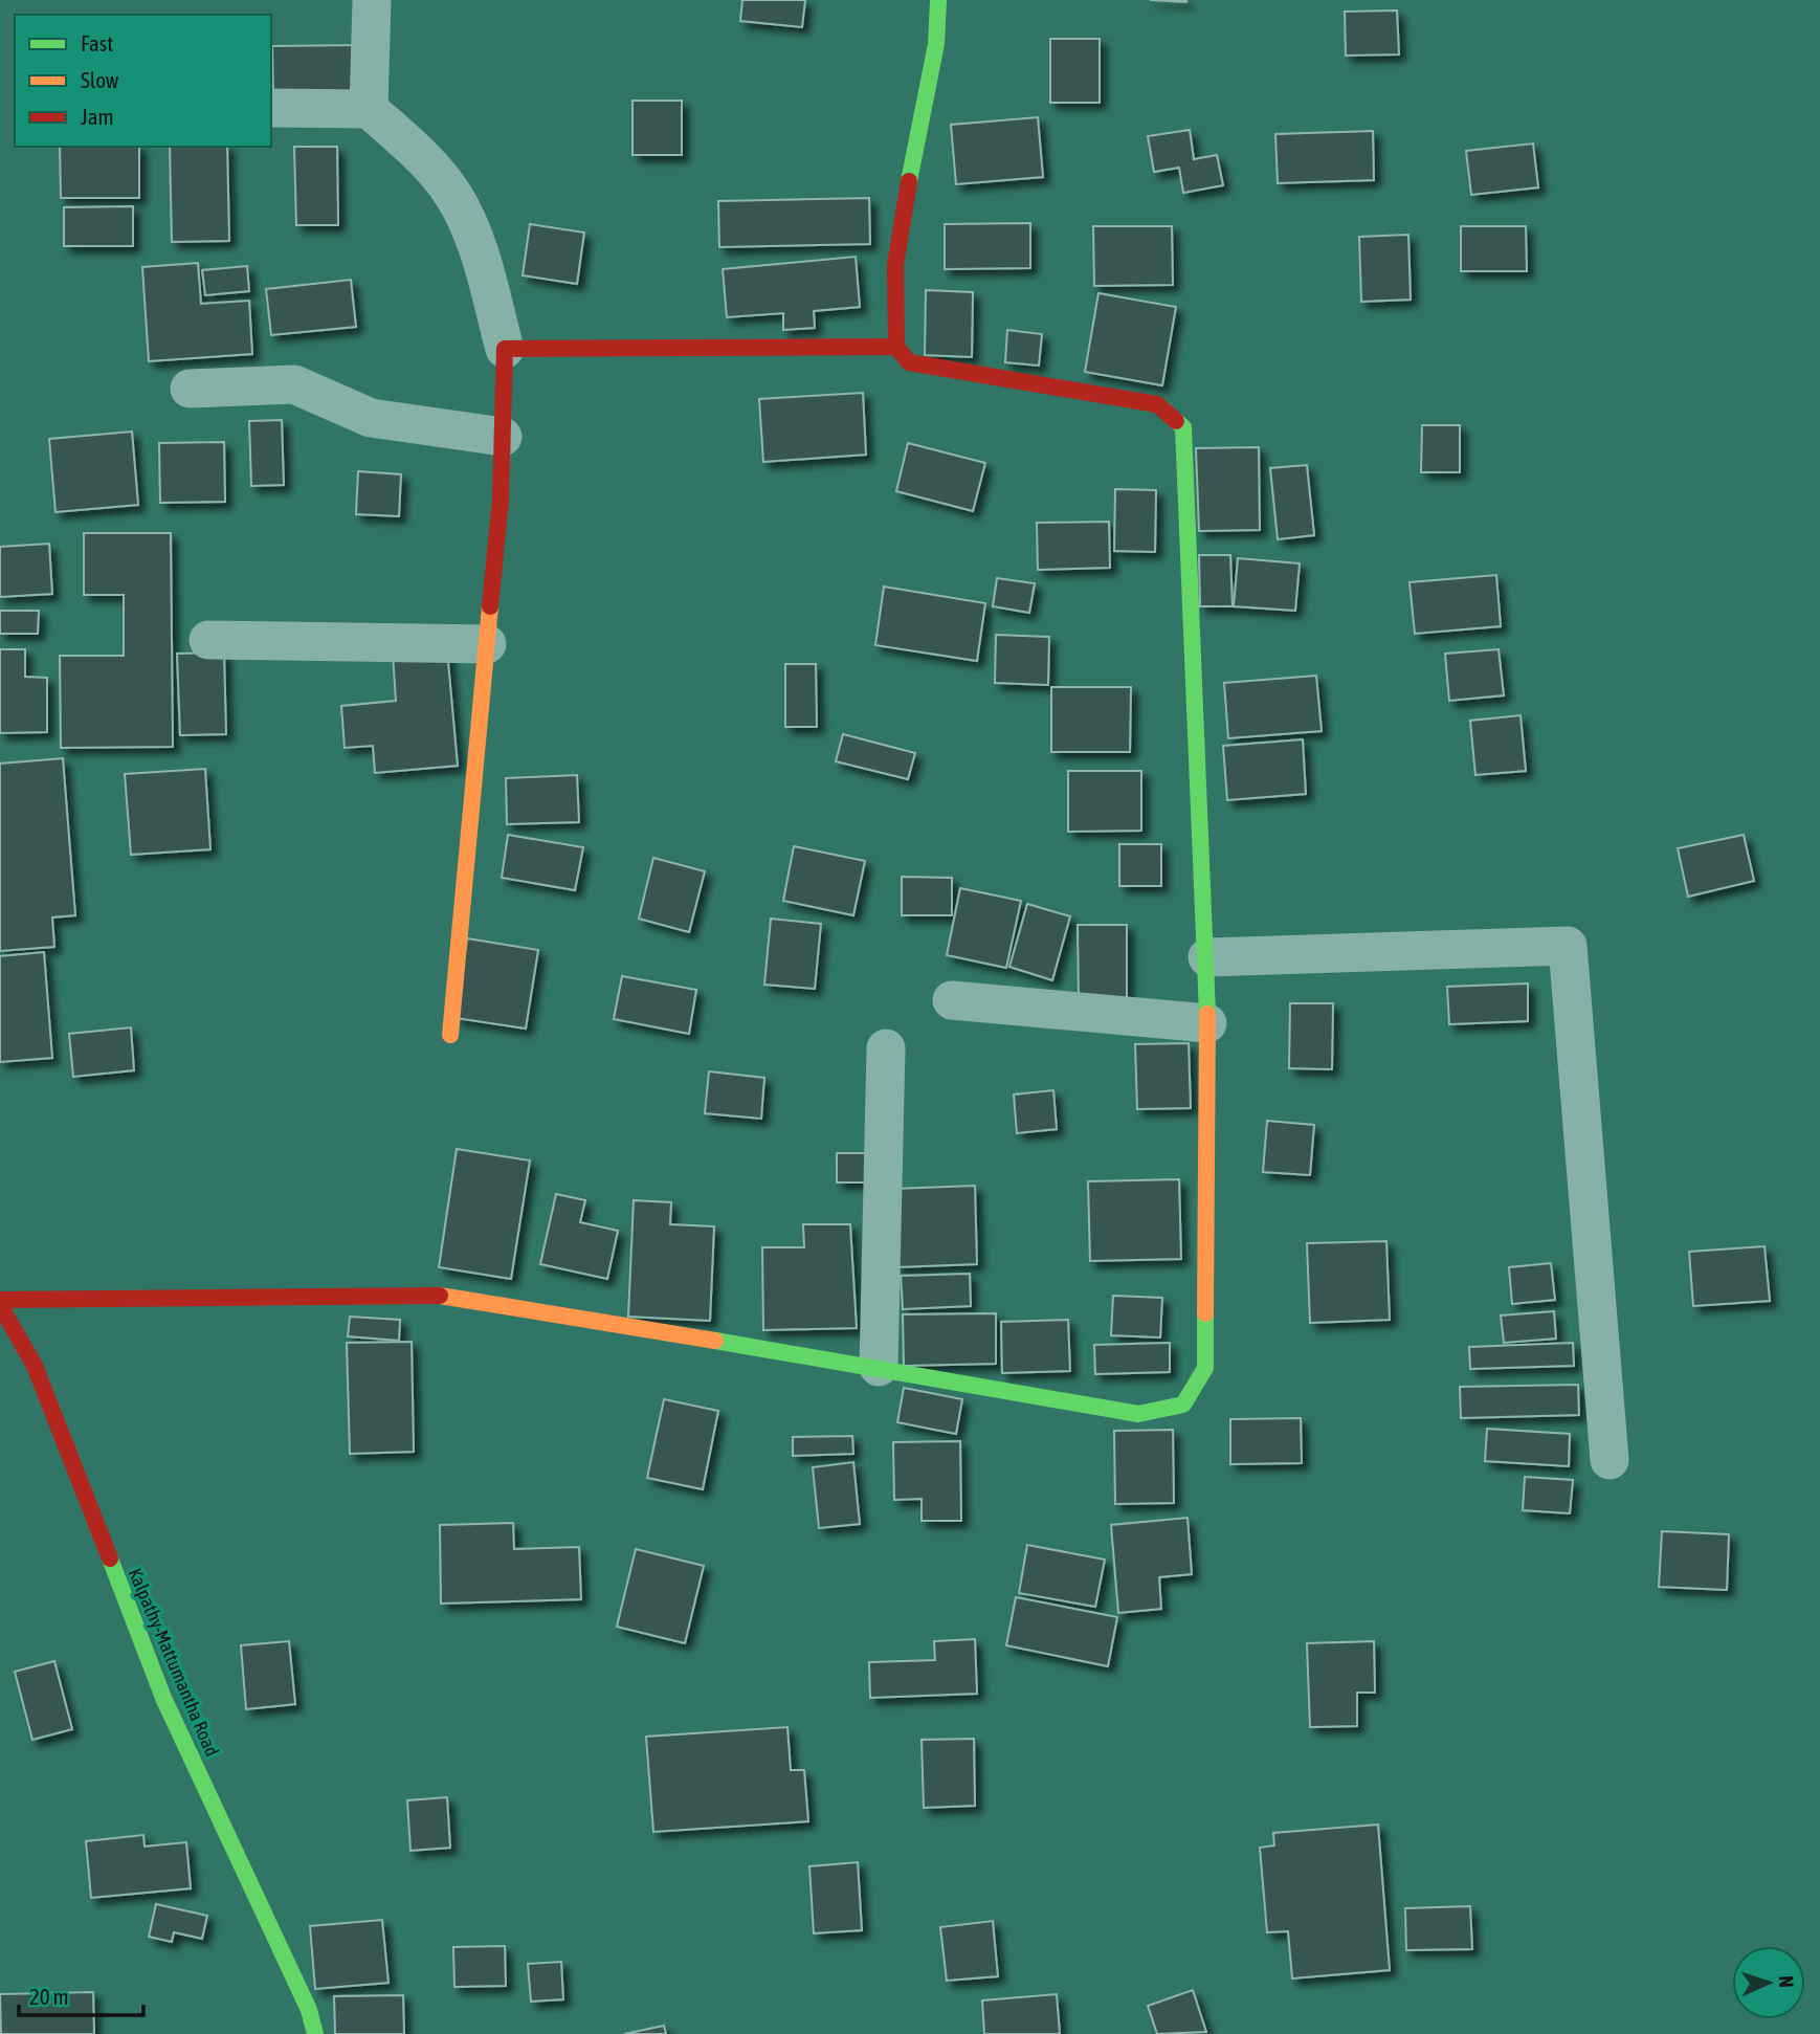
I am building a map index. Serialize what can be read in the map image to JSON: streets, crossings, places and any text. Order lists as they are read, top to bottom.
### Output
{
  "streets": {
    "street": ["Kalpathy-Mattumantha Road"]
  },
  "legend": ["Fast", "Slow", "Jam"],
  "scale_bar": "20 m",
  "north": "right"
}
